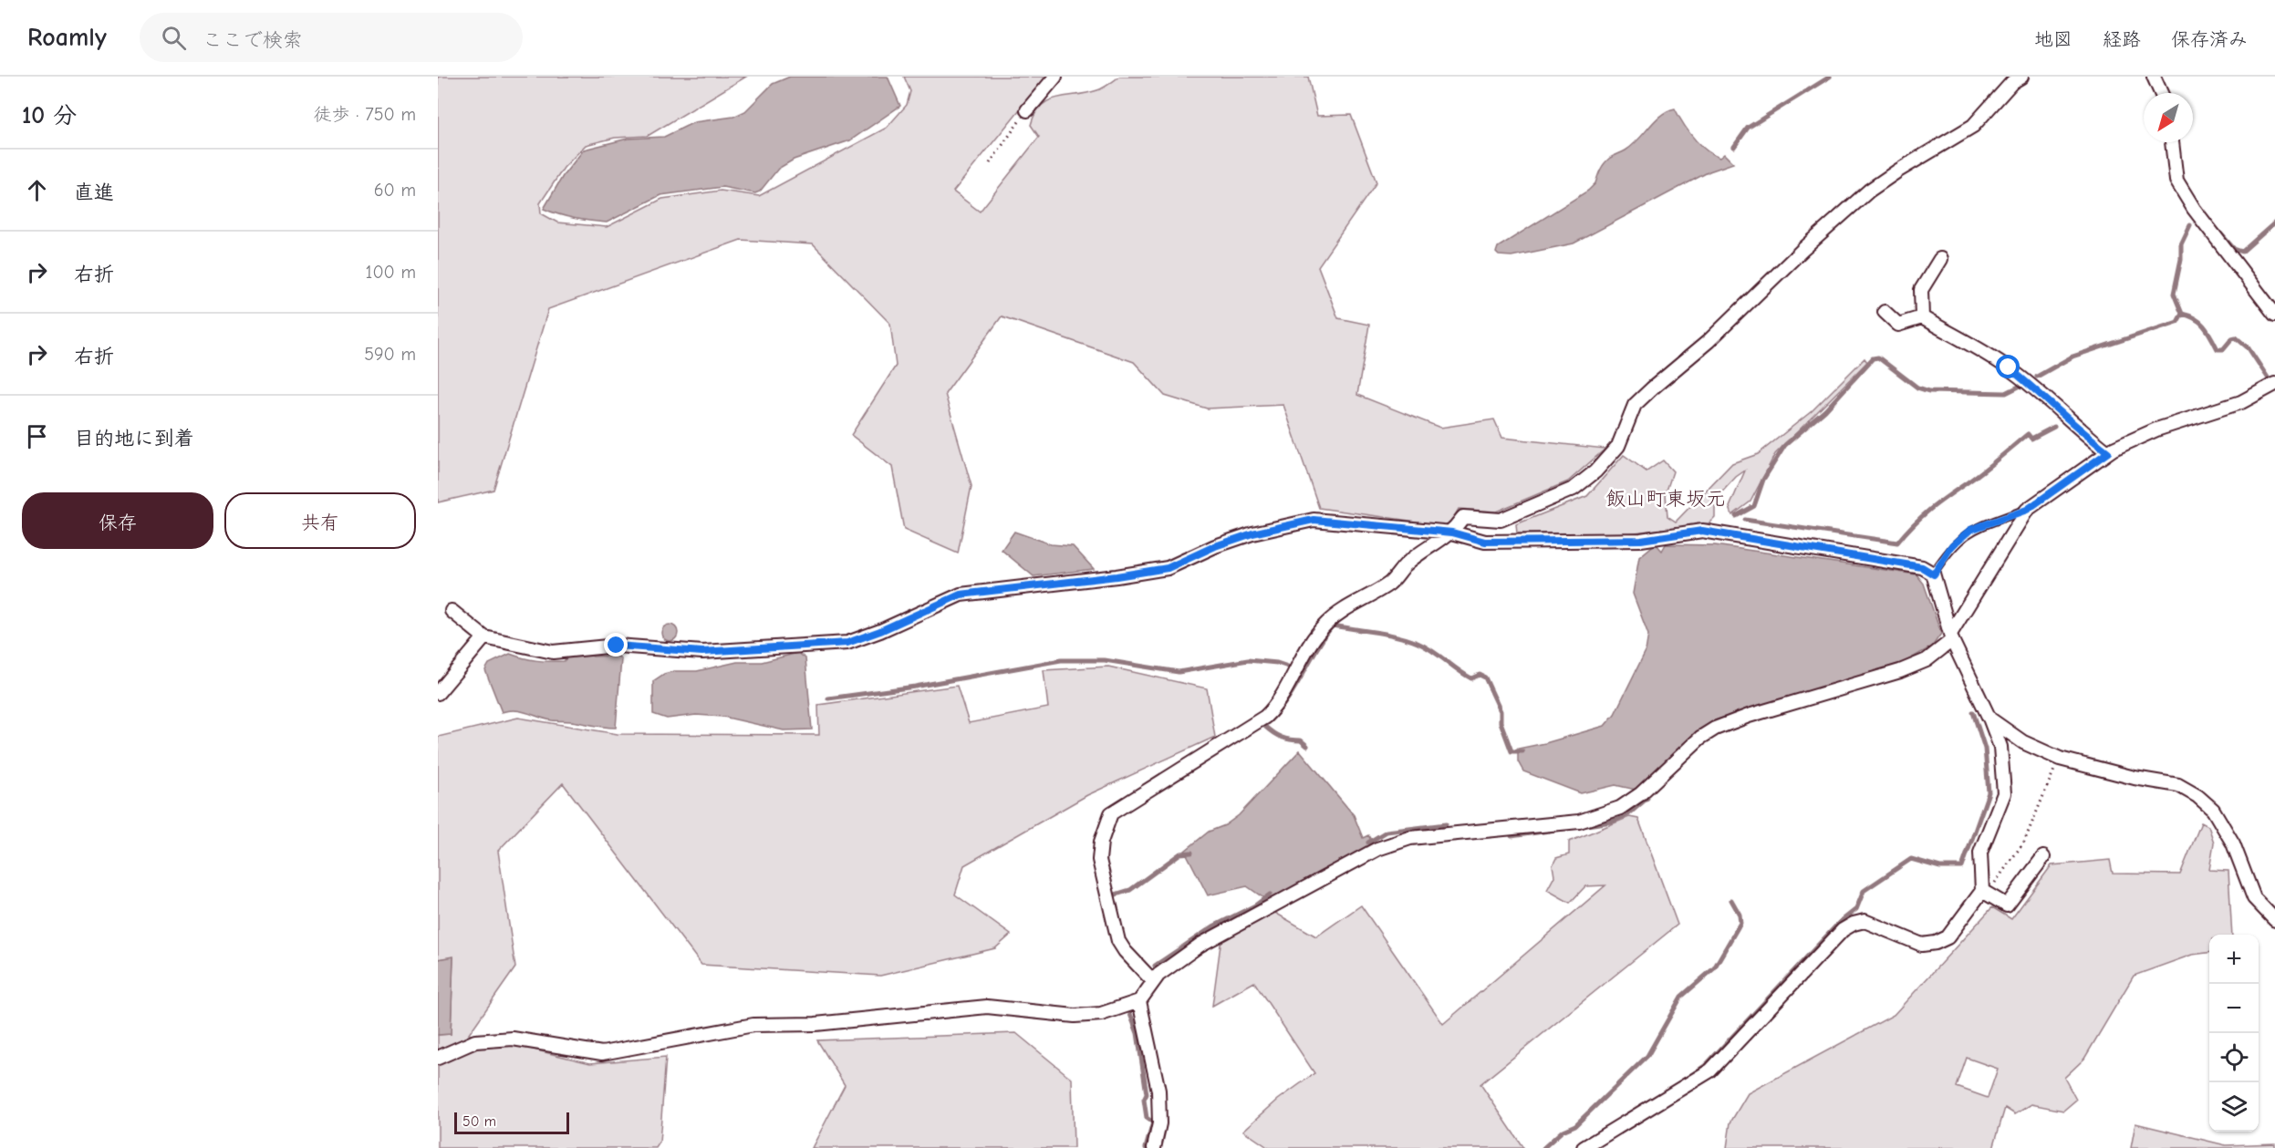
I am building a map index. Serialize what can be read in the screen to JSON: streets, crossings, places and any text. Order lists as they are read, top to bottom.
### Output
{
  "districts": ["飯山町東坂元"],
  "scale_bar": "50 m",
  "north": "bottom left",
  "page": {
    "header": "Roamly",
    "search": "ここで検索",
    "nav": ["地図", "経路", "保存済み"],
    "heading": ["10 分", "徒歩 · 750 m"],
    "list": [
      ["直進", "60 m"],
      ["右折", "100 m"],
      ["右折", "590 m"],
      "目的地に到着"
    ],
    "buttons": ["保存", "共有"],
    "map_buttons": ["+", "−"],
    "scale": "50 m"
  }
}
